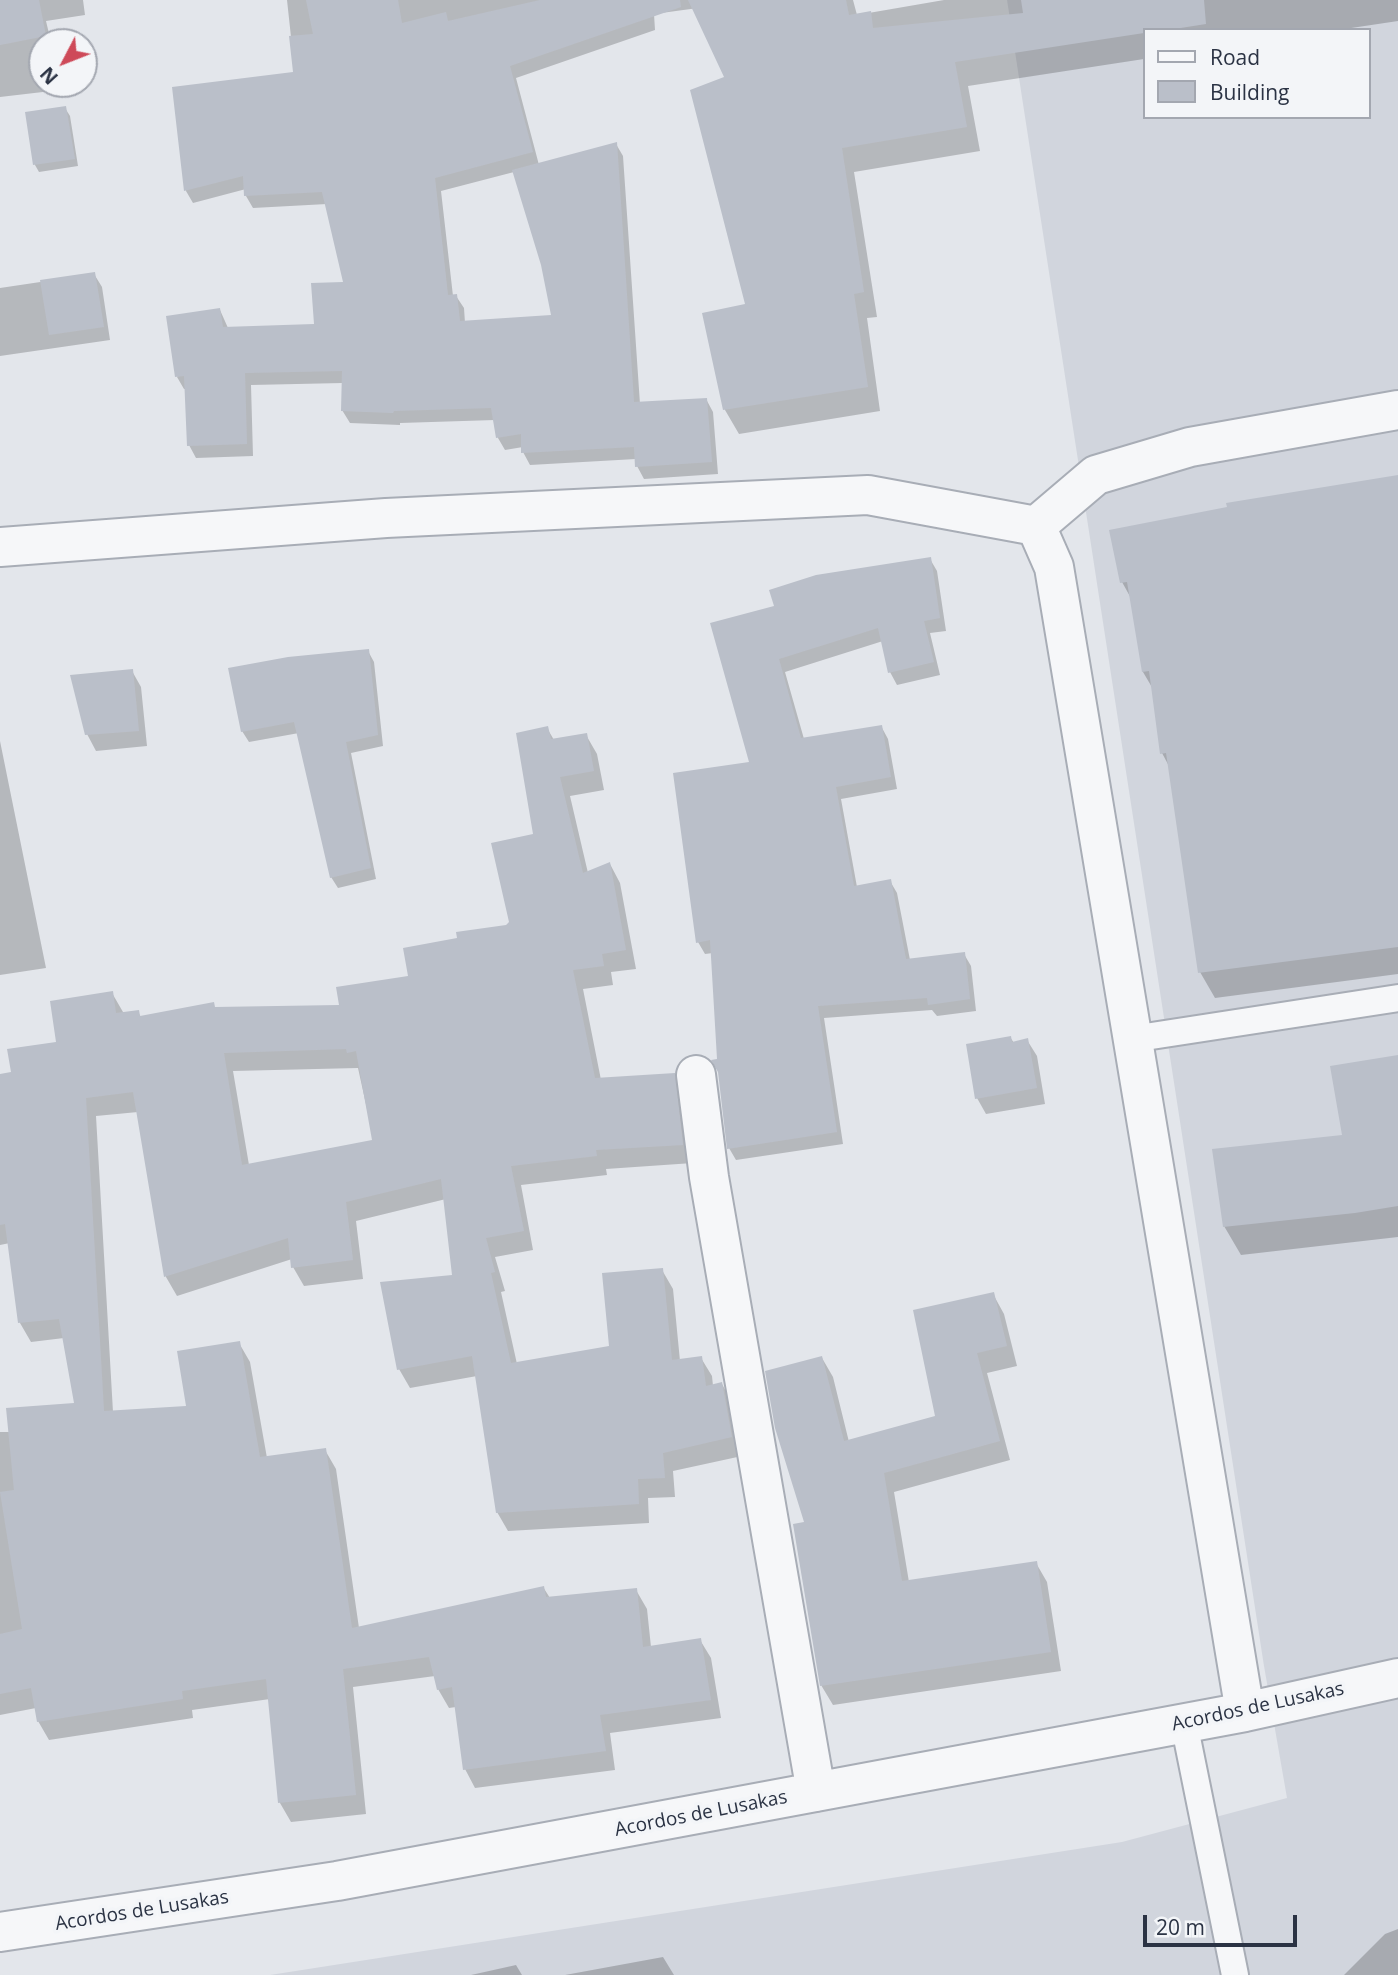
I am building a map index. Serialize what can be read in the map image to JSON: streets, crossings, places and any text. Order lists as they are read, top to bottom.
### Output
{
  "streets": {
    "street": ["Acordos de Lusakas"]
  },
  "legend": ["Road", "Building"],
  "scale_bar": "20 m",
  "north": "bottom left"
}
